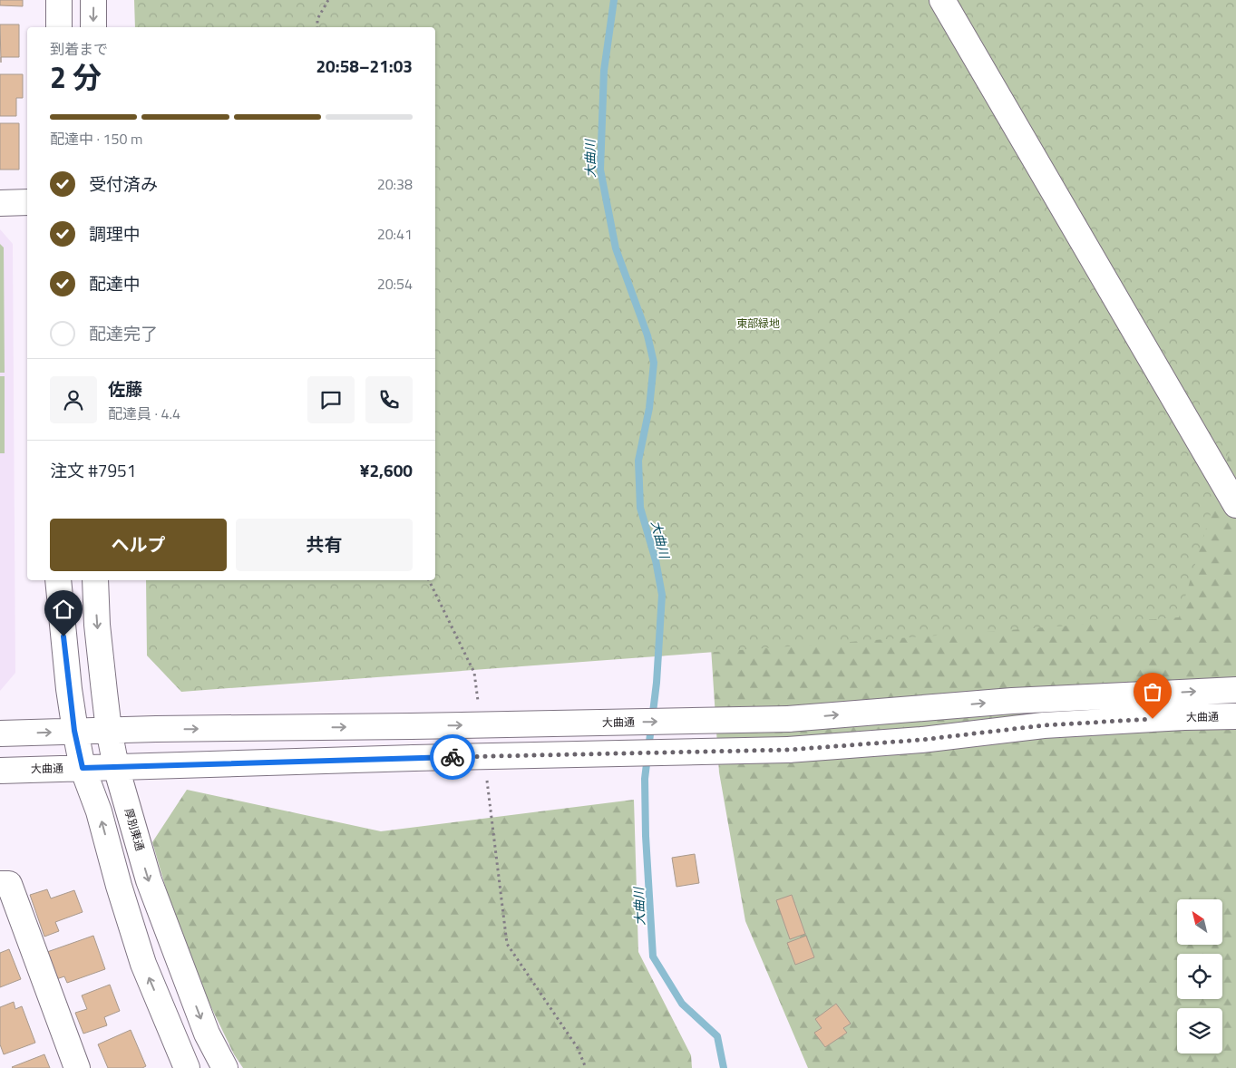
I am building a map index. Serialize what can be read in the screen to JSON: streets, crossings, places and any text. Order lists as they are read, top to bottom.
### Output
{
  "streets": {
    "street": ["大曲通", "厚別東通"]
  },
  "crossings": [
    ["大曲通", "厚別東通"]
  ],
  "water": ["大曲川"],
  "parks": ["東部緑地"],
  "north": "top left",
  "page": {
    "heading": ["2 分", "到着まで", "20:58–21:03"],
    "panel": [
      "佐藤",
      "配達員 · 4.4",
      "注文 #7951",
      "¥2,600"
    ],
    "bar": "配達中 · 150 m",
    "list": [
      ["受付済み", "20:38"],
      ["調理中", "20:41"],
      ["配達中", "20:54"],
      "配達完了"
    ],
    "buttons": ["ヘルプ", "共有"]
  }
}
